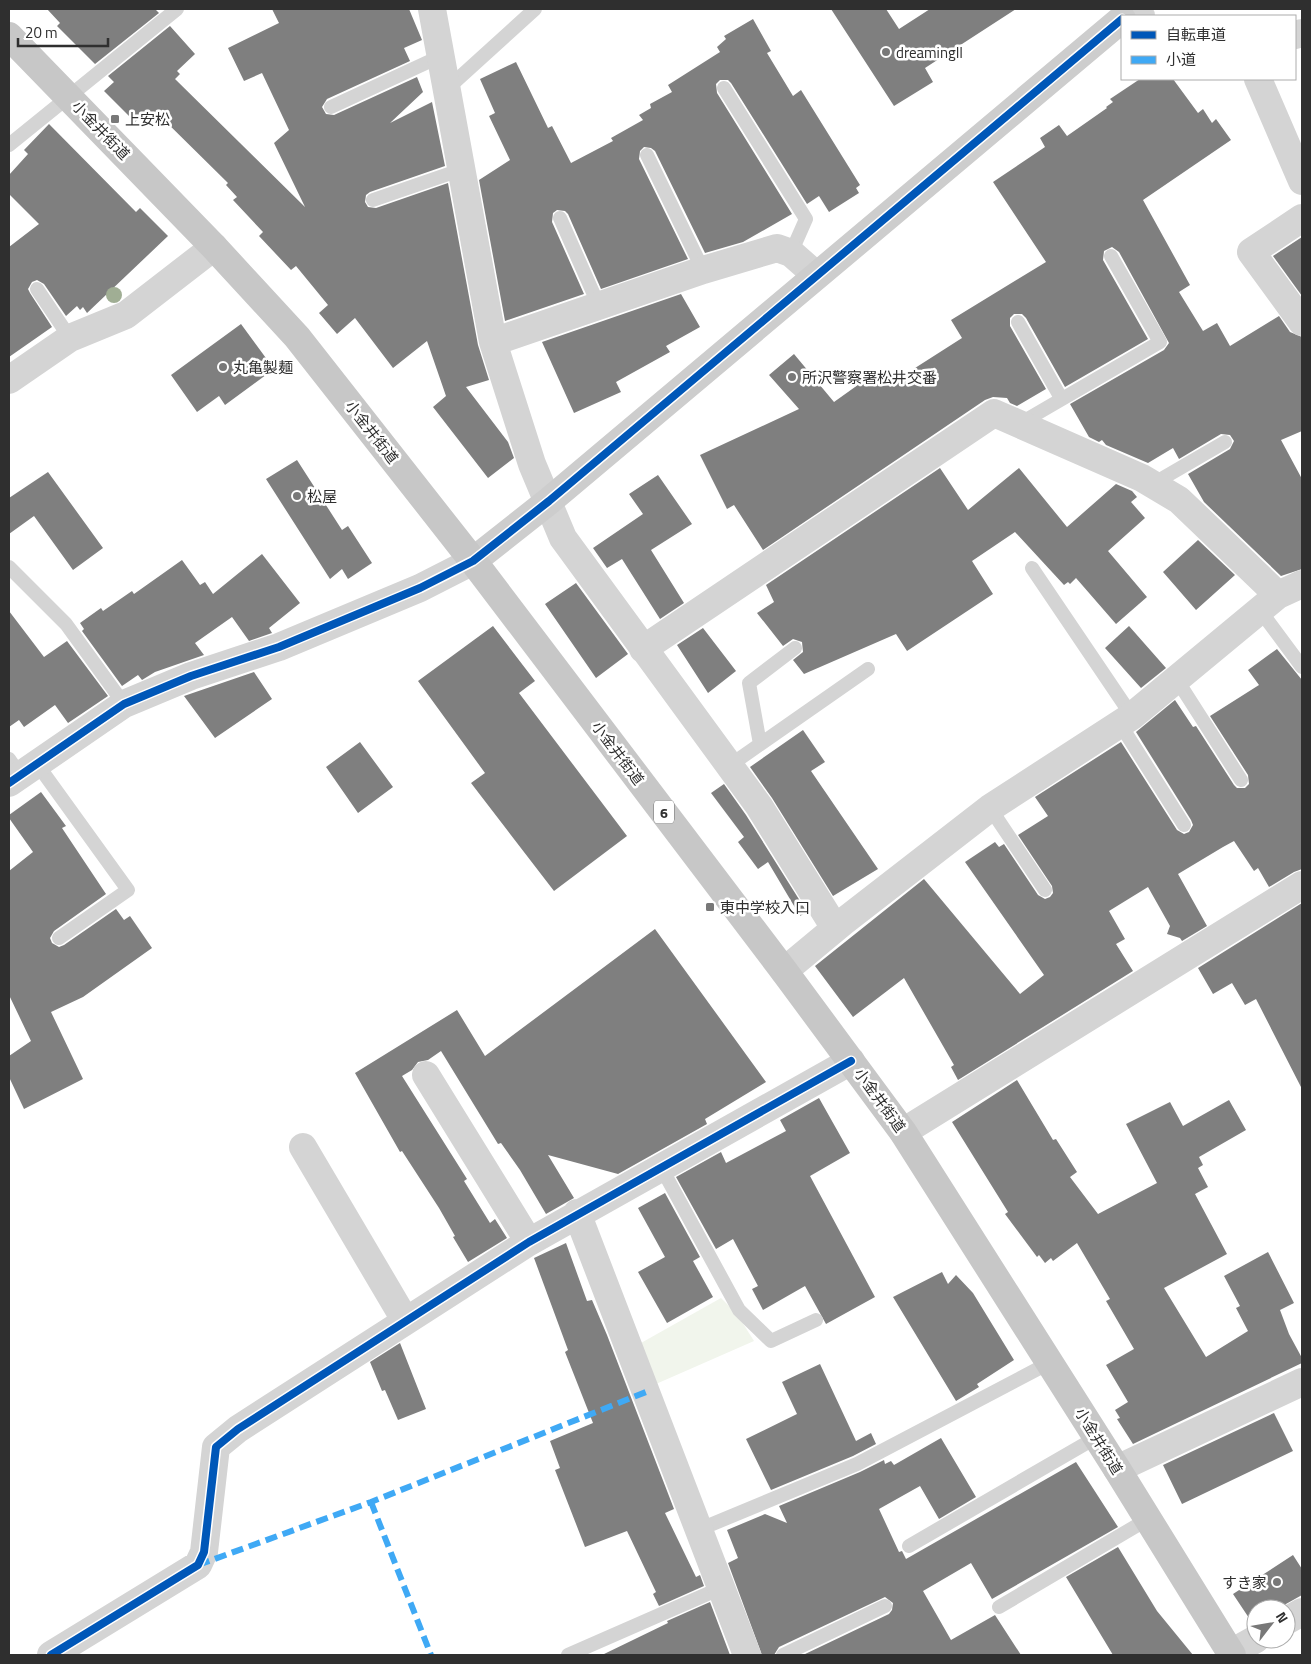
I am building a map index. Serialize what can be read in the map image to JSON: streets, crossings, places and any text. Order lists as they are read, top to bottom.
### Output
{
  "streets": {
    "main road": ["小金井街道", "6"]
  },
  "places": {
    "other": [
      "dreamingII",
      "丸亀製麺",
      "所沢警察署松井交番",
      "松屋",
      "すき家"
    ],
    "transit": ["上安松", "東中学校入口"]
  },
  "legend": ["自転車道", "小道"],
  "scale_bar": "20 m",
  "north": "top right"
}
